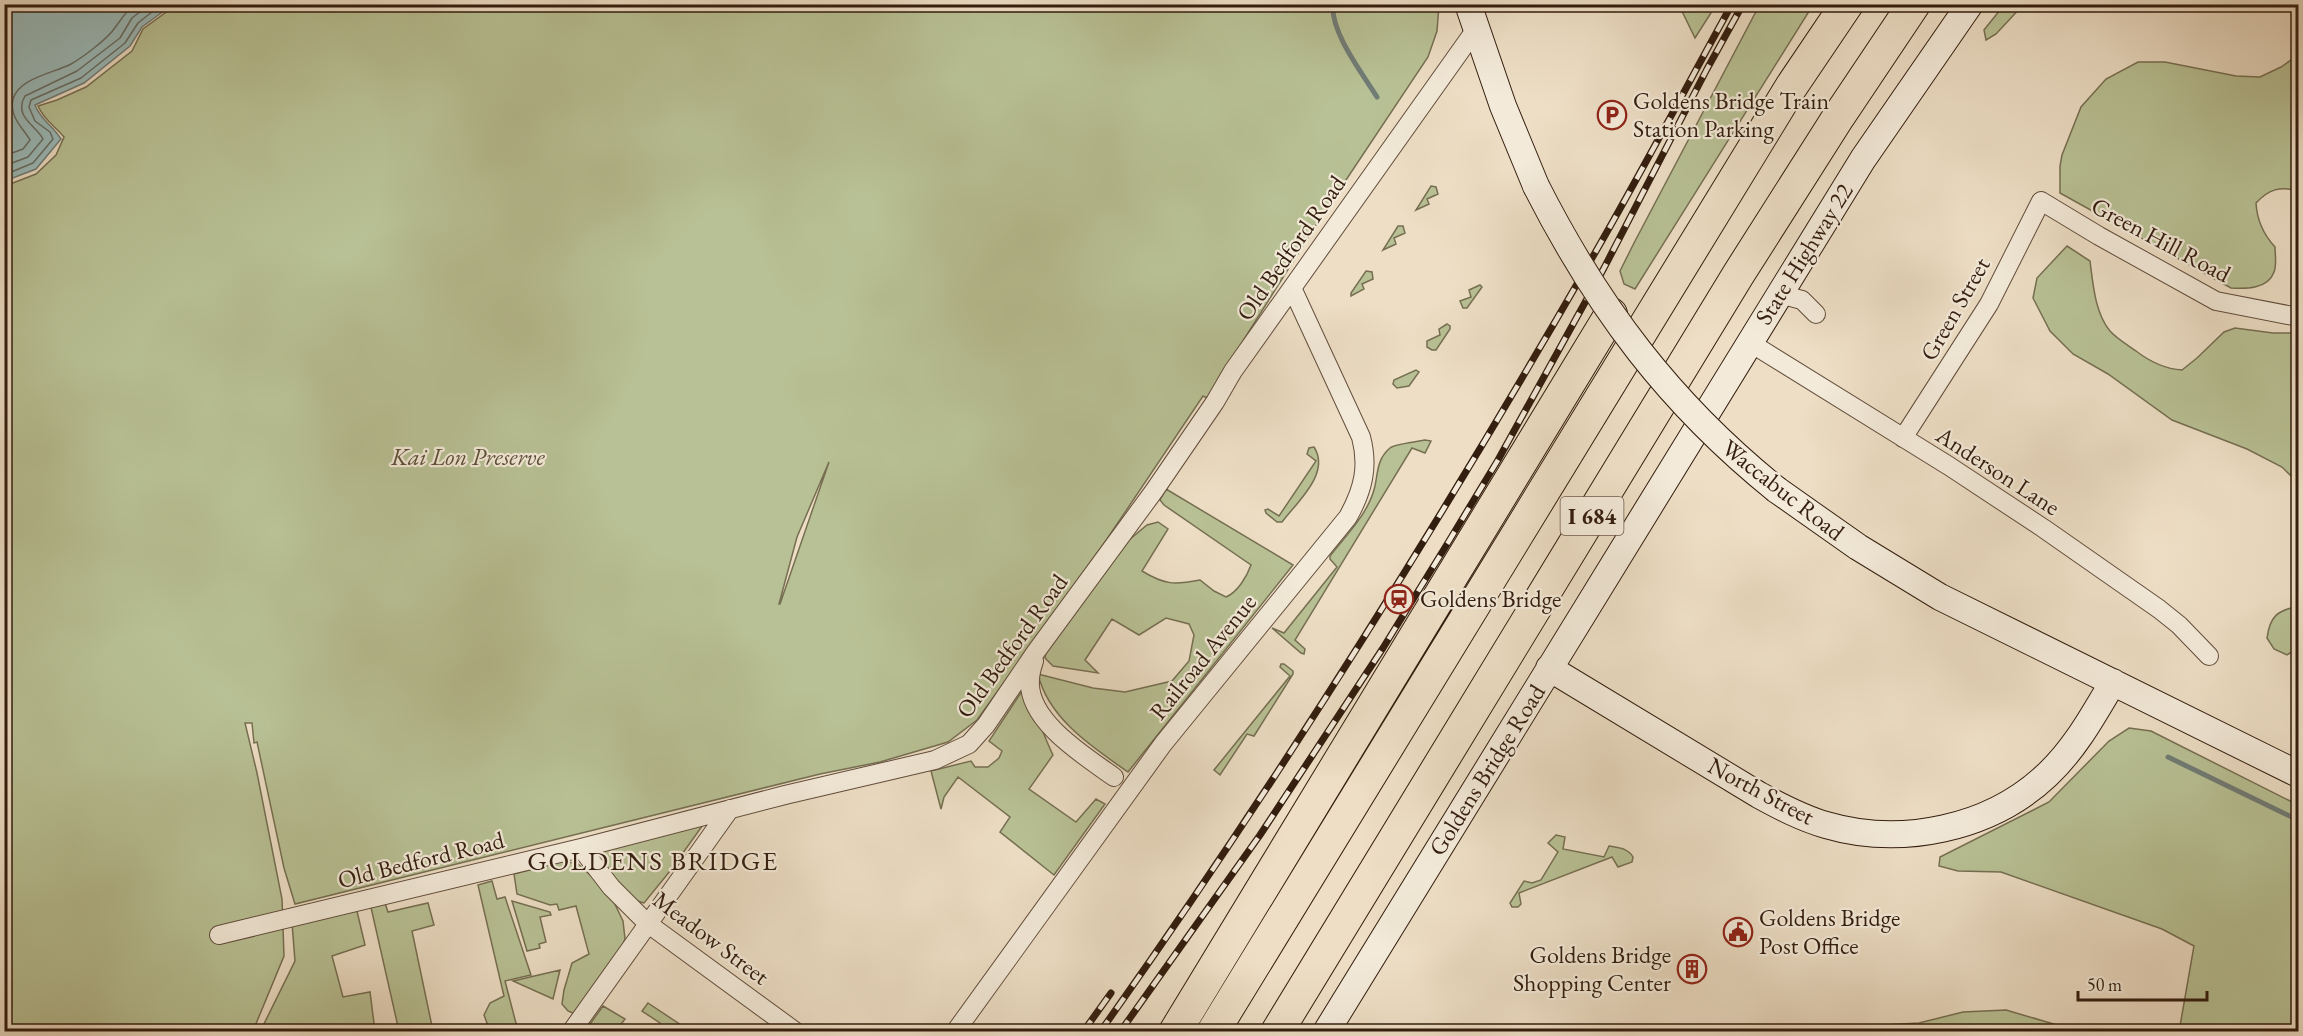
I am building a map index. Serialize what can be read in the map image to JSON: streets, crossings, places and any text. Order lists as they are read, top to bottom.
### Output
{
  "streets": {
    "highway": ["I 684"],
    "main road": [
      "State Highway 22",
      "Waccabuc Road",
      "Goldens Bridge Road",
      "North Street"
    ],
    "street": [
      "Green Hill Road",
      "Old Bedford Road",
      "Green Street",
      "Anderson Lane",
      "Railroad Avenue",
      "Meadow Street"
    ]
  },
  "crossings": [
    ["Green Hill Road", "Green Street"],
    ["Old Bedford Road", "Waccabuc Road"],
    ["Old Bedford Road", "Railroad Avenue"],
    ["Old Bedford Road", "Meadow Street"],
    ["State Highway 22", "Anderson Lane"],
    ["State Highway 22", "Goldens Bridge Road"],
    ["Green Street", "Anderson Lane"],
    ["Waccabuc Road", "North Street"],
    ["Goldens Bridge Road", "North Street"]
  ],
  "districts": ["GOLDENS BRIDGE"],
  "parks": ["Kai Lon Preserve"],
  "places": {
    "parking": ["Goldens Bridge Train Station Parking"],
    "station": ["Goldens Bridge"],
    "public building": ["Goldens Bridge Post Office"],
    "building": ["Goldens Bridge Shopping Center"]
  },
  "scale_bar": "50 m"
}
